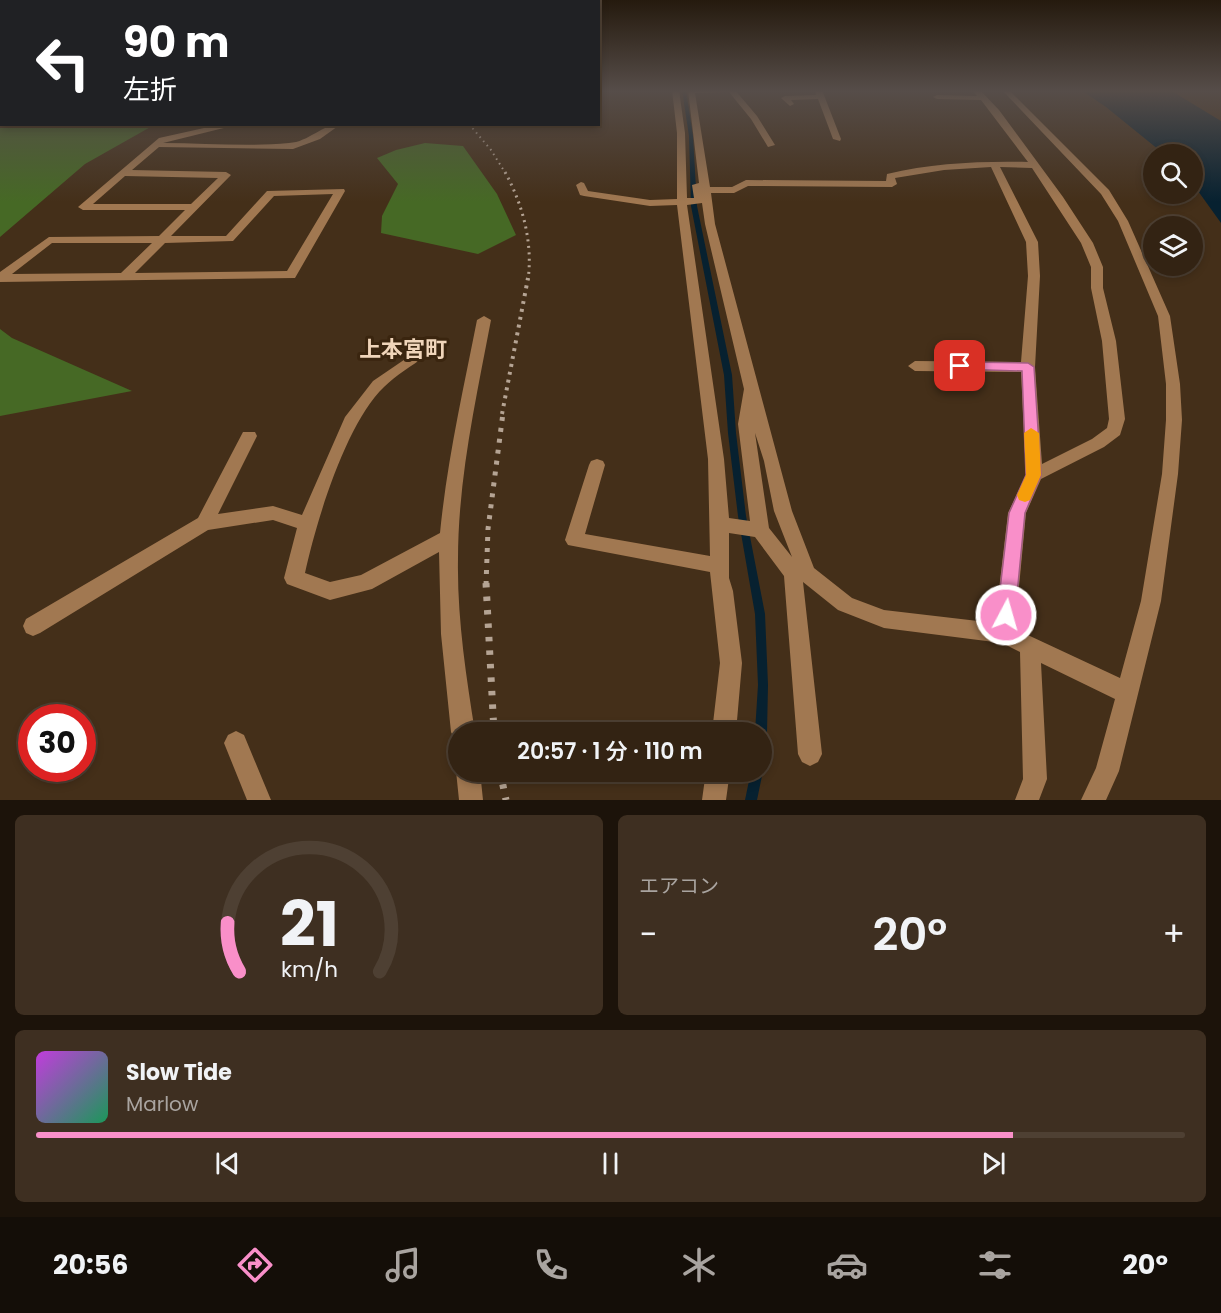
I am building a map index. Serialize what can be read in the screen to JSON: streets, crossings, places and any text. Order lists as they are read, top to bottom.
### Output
{
  "districts": ["上本宮町"],
  "page": {
    "turn": ["90 m", "左折"],
    "limit": "30",
    "trip": "20:57 · 1 分 · 110 m",
    "tile": "エアコン",
    "heat": ["−", "20°", "+"],
    "song": ["Slow Tide", "Marlow"],
    "tabs": ["20:56", "20°"],
    "gauge": ["21", "km/h"]
  }
}
